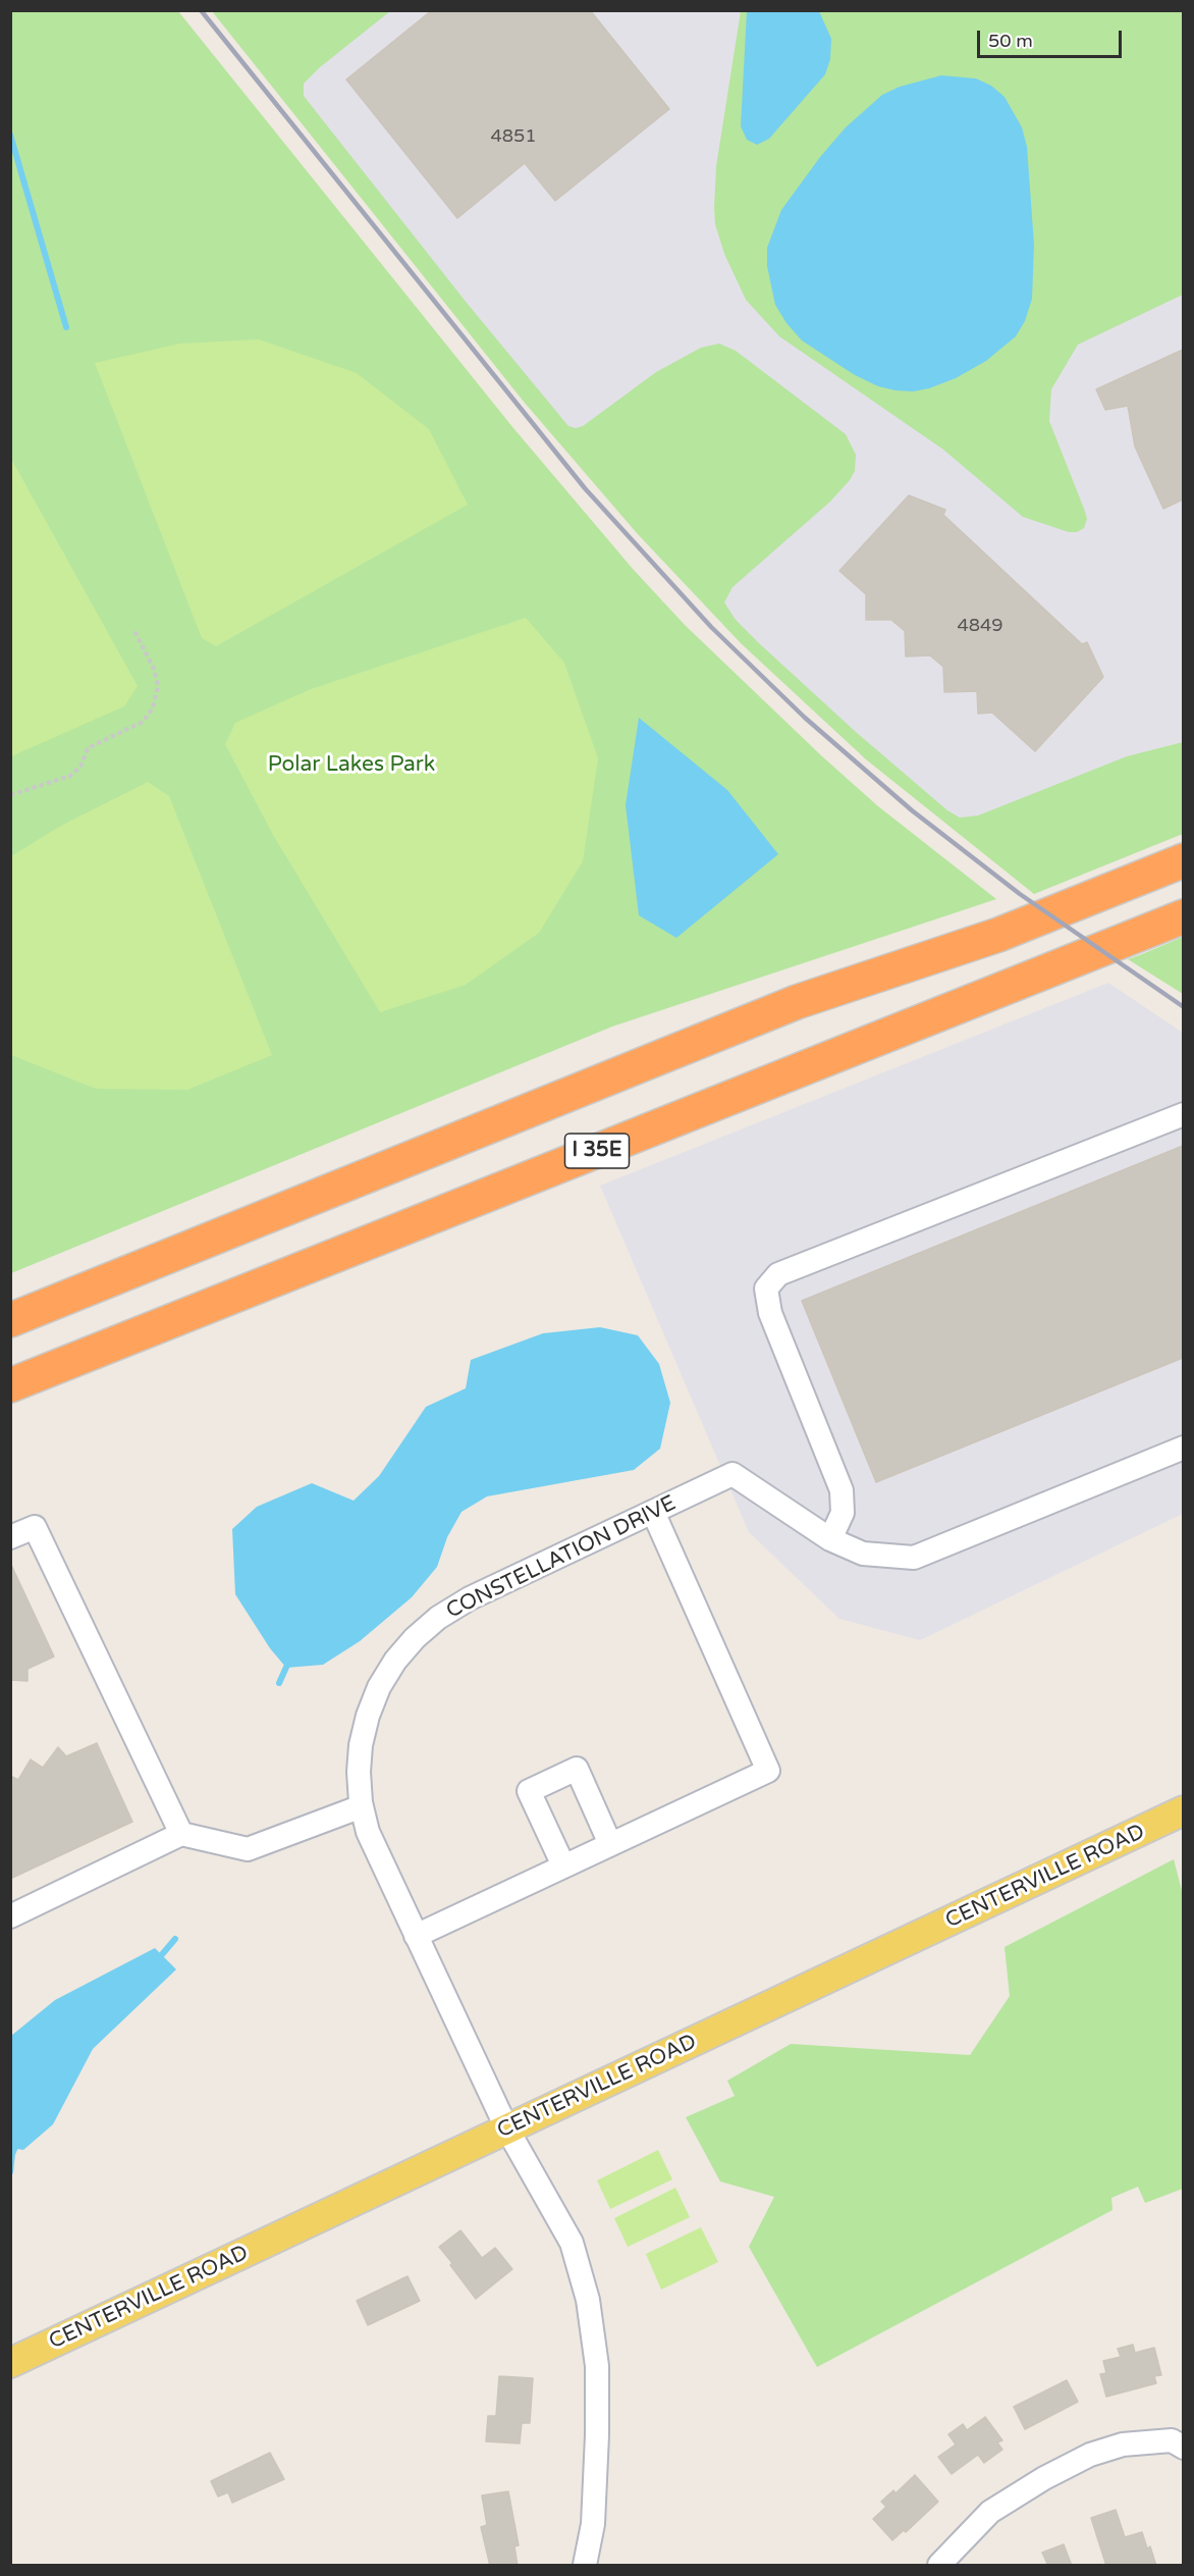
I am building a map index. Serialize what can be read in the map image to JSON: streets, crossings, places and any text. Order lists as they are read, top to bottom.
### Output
{
  "streets": {
    "highway": ["I 35E"],
    "main road": ["CENTERVILLE ROAD"],
    "street": ["CONSTELLATION DRIVE"]
  },
  "crossings": [
    ["CONSTELLATION DRIVE", "CENTERVILLE ROAD"]
  ],
  "parks": ["Polar Lakes Park"],
  "house_numbers": ["4851", "4849"],
  "scale_bar": "50 m"
}
